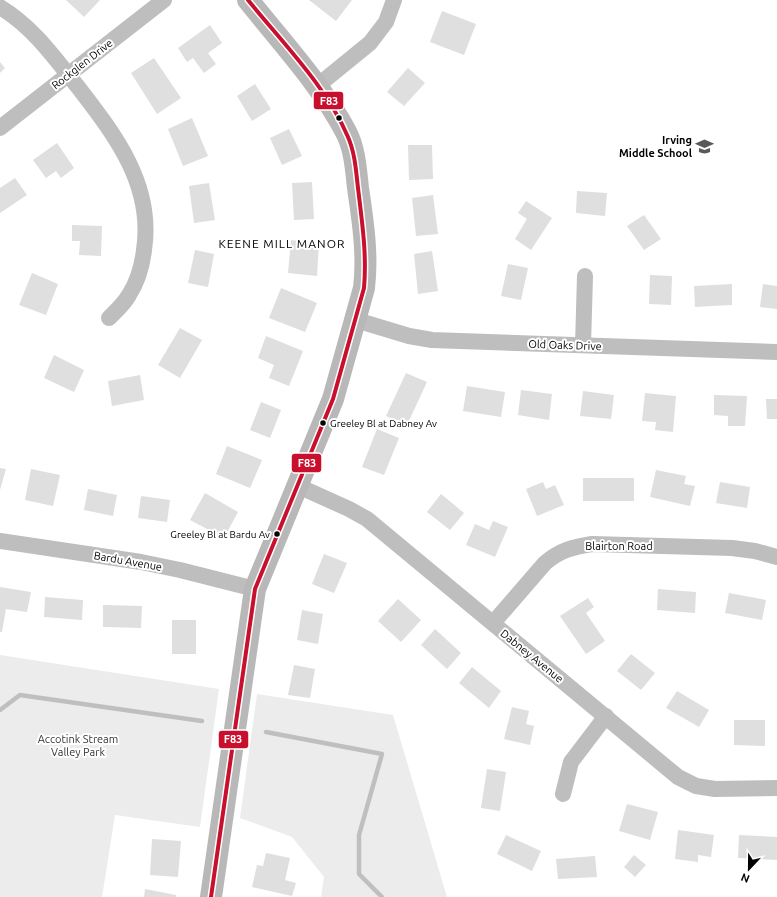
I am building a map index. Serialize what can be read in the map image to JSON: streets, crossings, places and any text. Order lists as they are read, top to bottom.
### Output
{
  "streets": {
    "street": [
      "Rockglen Drive",
      "Old Oaks Drive",
      "Blairton Road",
      "Bardu Avenue",
      "Dabney Avenue"
    ]
  },
  "crossings": [
    ["Blairton Road", "Dabney Avenue"]
  ],
  "districts": ["KEENE MILL MANOR"],
  "parks": ["Accotink Stream Valley Park"],
  "places": {
    "school or university": ["Irving Middle School"],
    "other": ["Greeley Bl at Dabney Av", "Greeley Bl at Bardu Av"]
  },
  "lines": ["transit line F83"],
  "north": "bottom"
}
